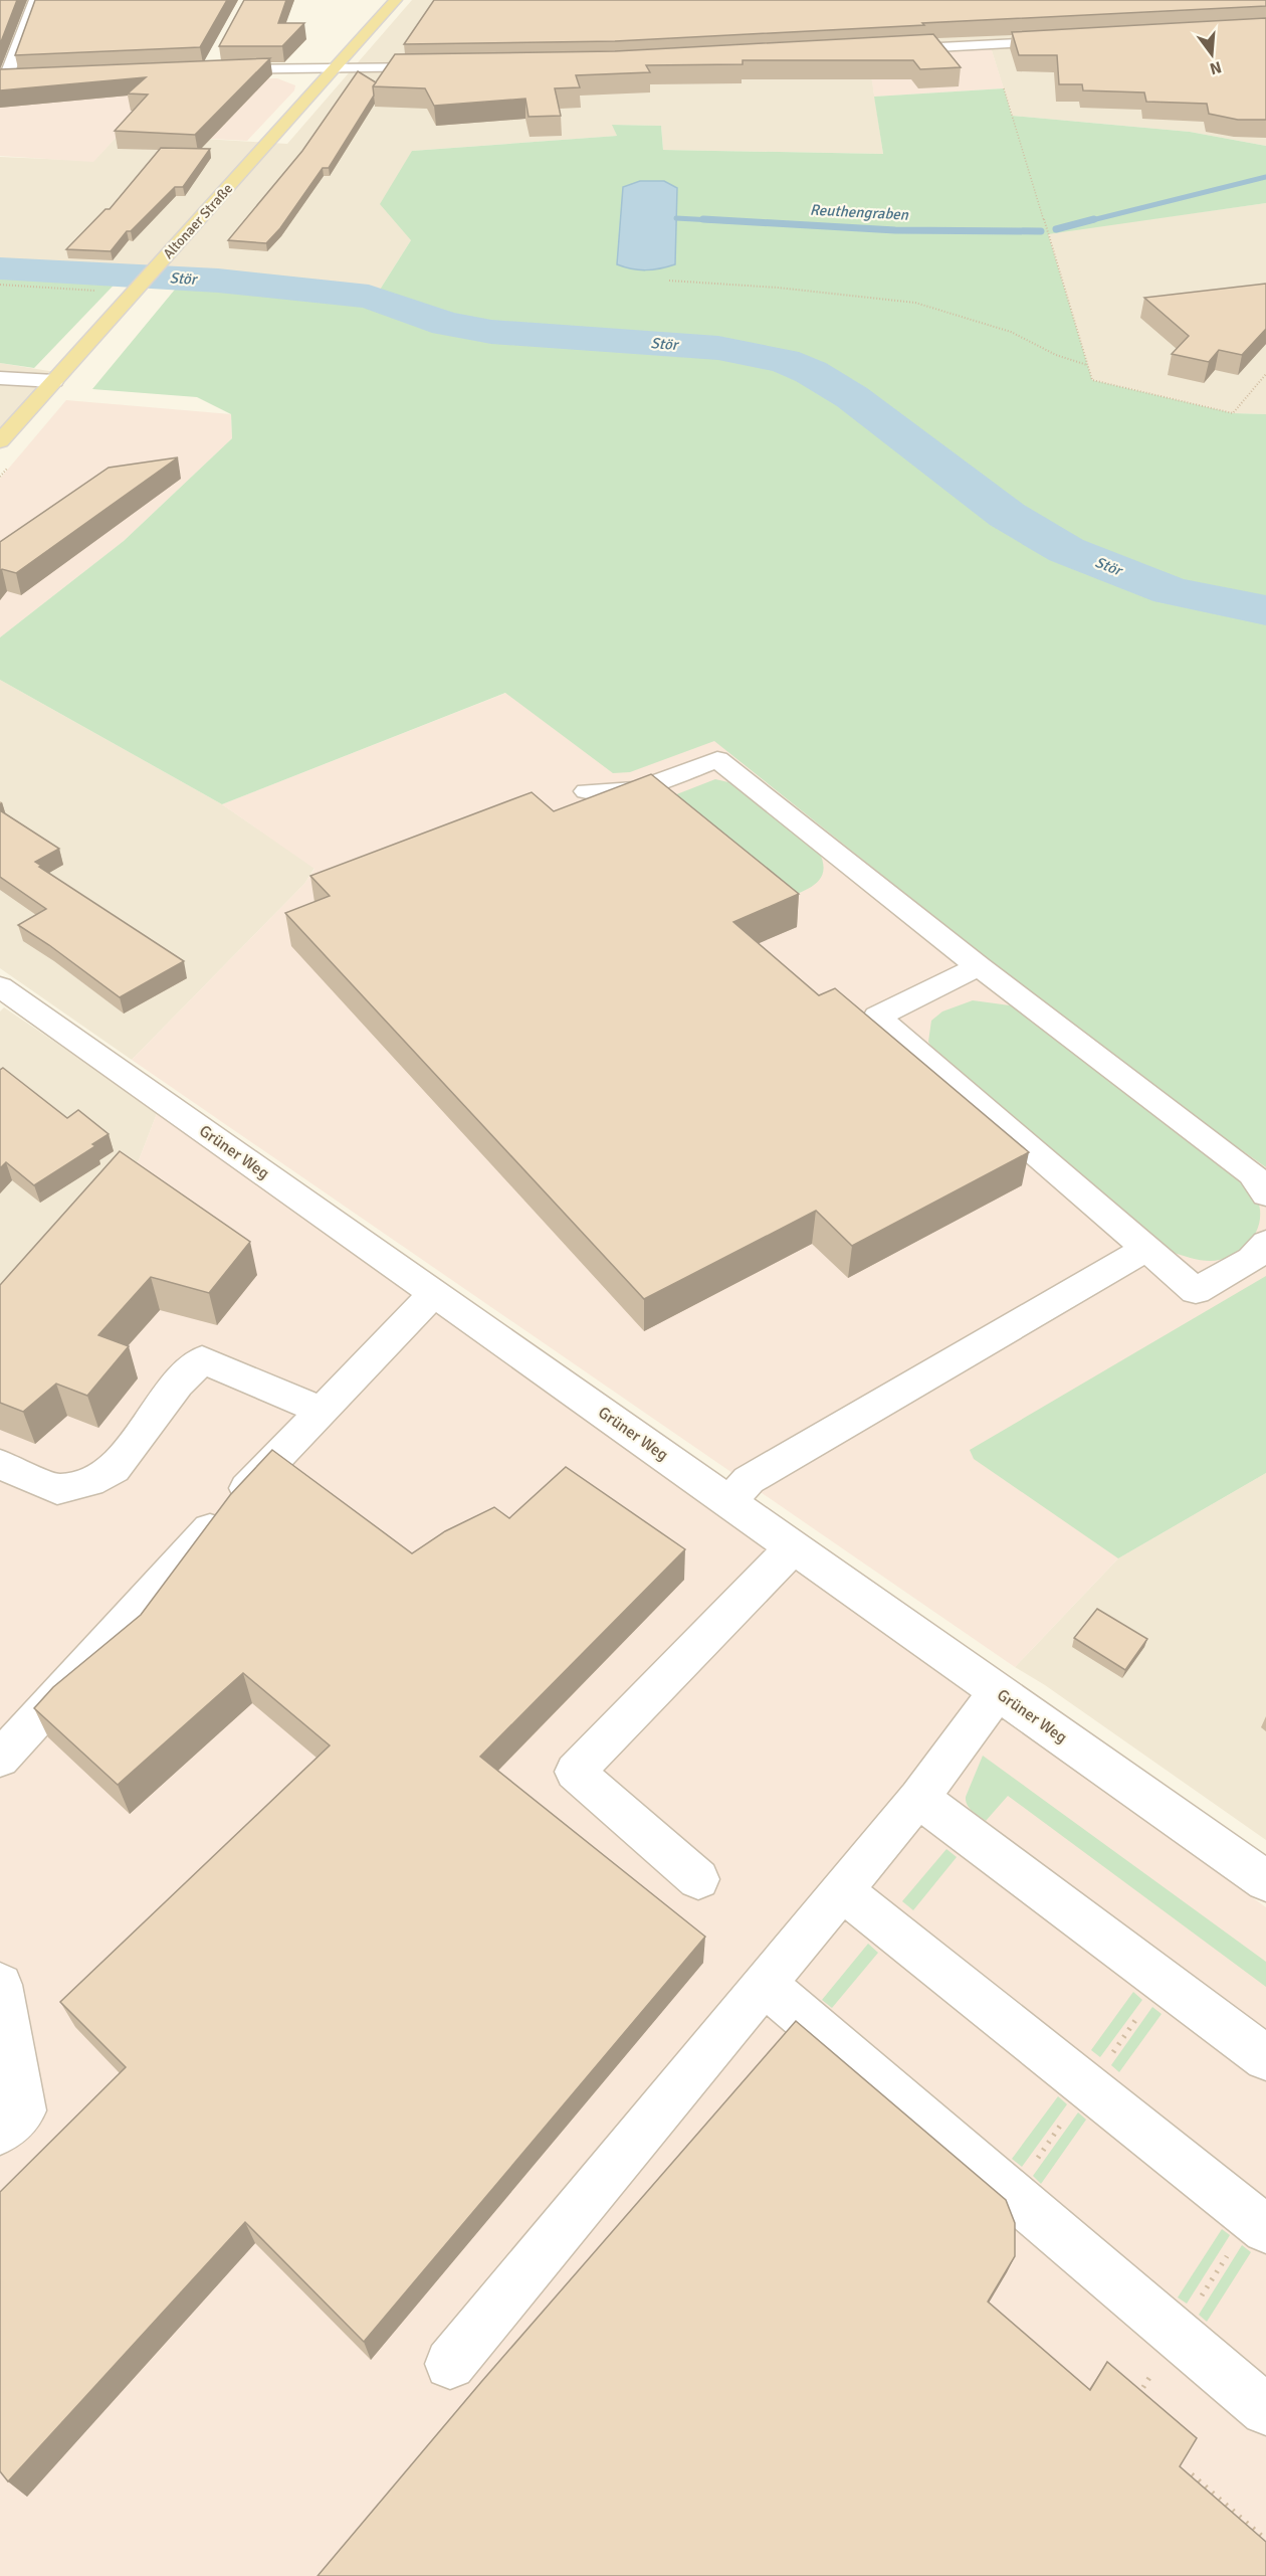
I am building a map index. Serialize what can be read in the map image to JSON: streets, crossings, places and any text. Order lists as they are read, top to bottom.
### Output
{
  "streets": {
    "main road": ["Altonaer Straße"],
    "street": ["Grüner Weg"]
  },
  "water": ["Reuthengraben", "Stör"],
  "north": "bottom"
}
